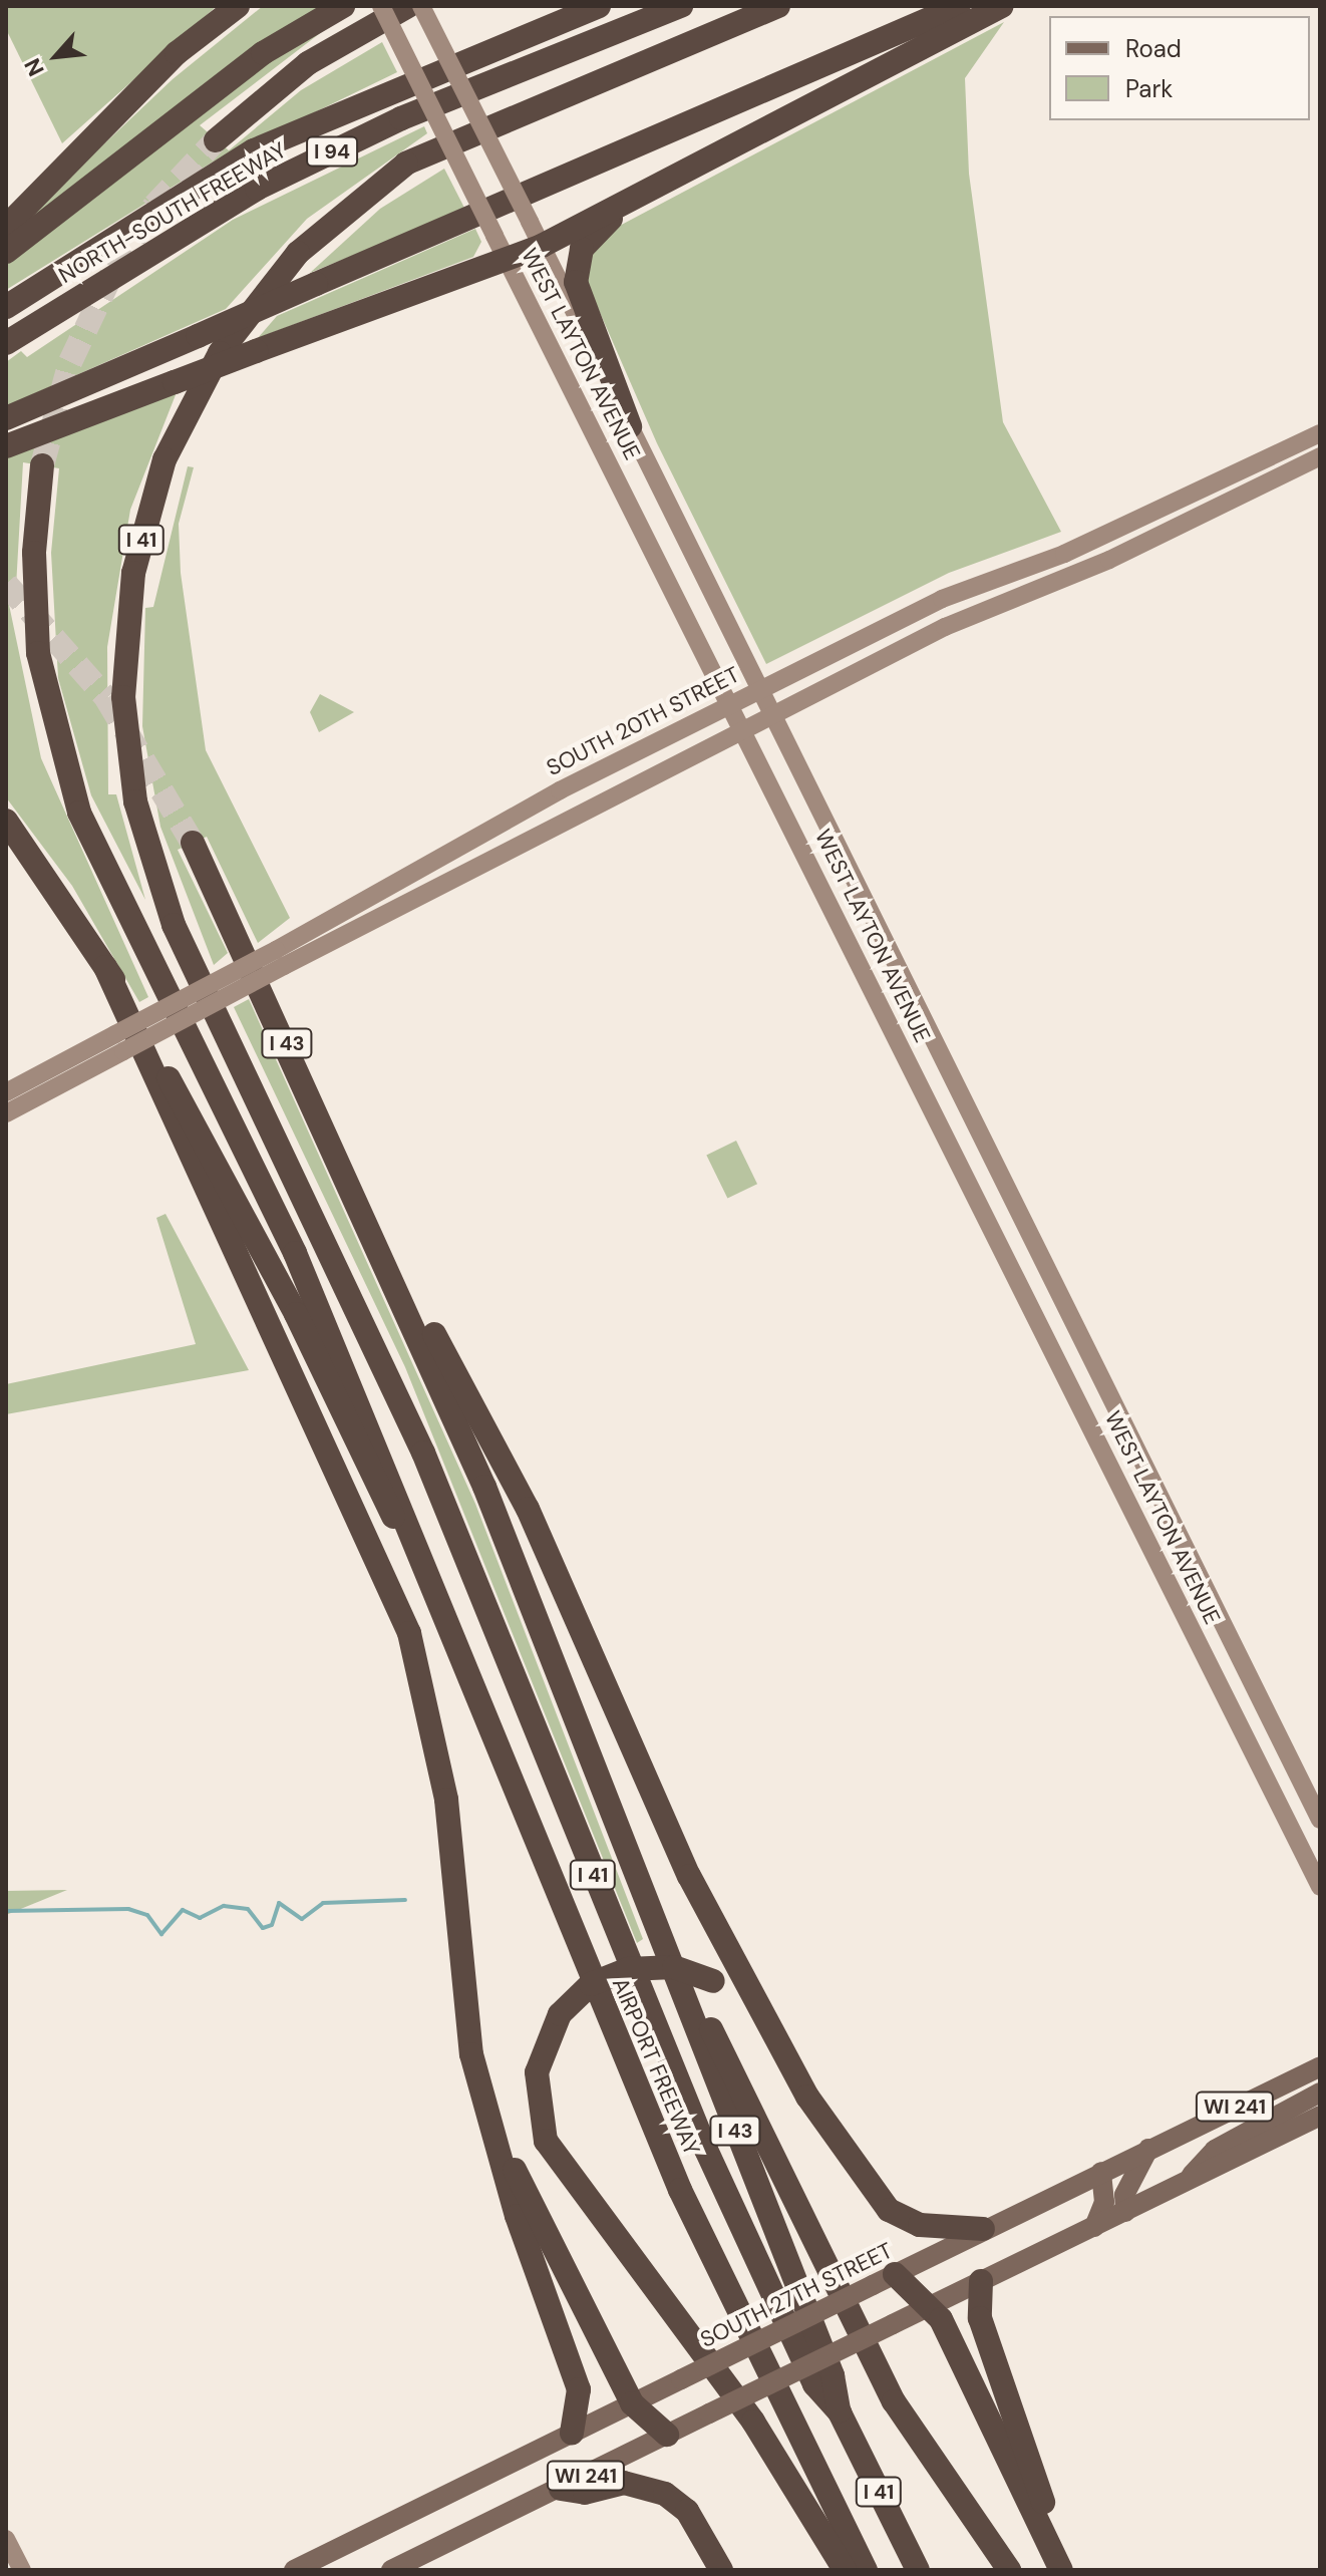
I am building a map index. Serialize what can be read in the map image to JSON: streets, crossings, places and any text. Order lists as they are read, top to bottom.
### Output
{
  "streets": {
    "highway": [
      "I 94",
      "NORTH-SOUTH FREEWAY",
      "I 41",
      "I 43",
      "AIRPORT FREEWAY"
    ],
    "main road": [
      "WEST LAYTON AVENUE",
      "SOUTH 20TH STREET",
      "WI 241",
      "SOUTH 27TH STREET"
    ]
  },
  "crossings": [
    ["WEST LAYTON AVENUE", "SOUTH 20TH STREET"],
    ["I 41", "I 43"],
    ["I 41", "AIRPORT FREEWAY"]
  ],
  "legend": ["Road", "Park"],
  "north": "bottom left"
}
